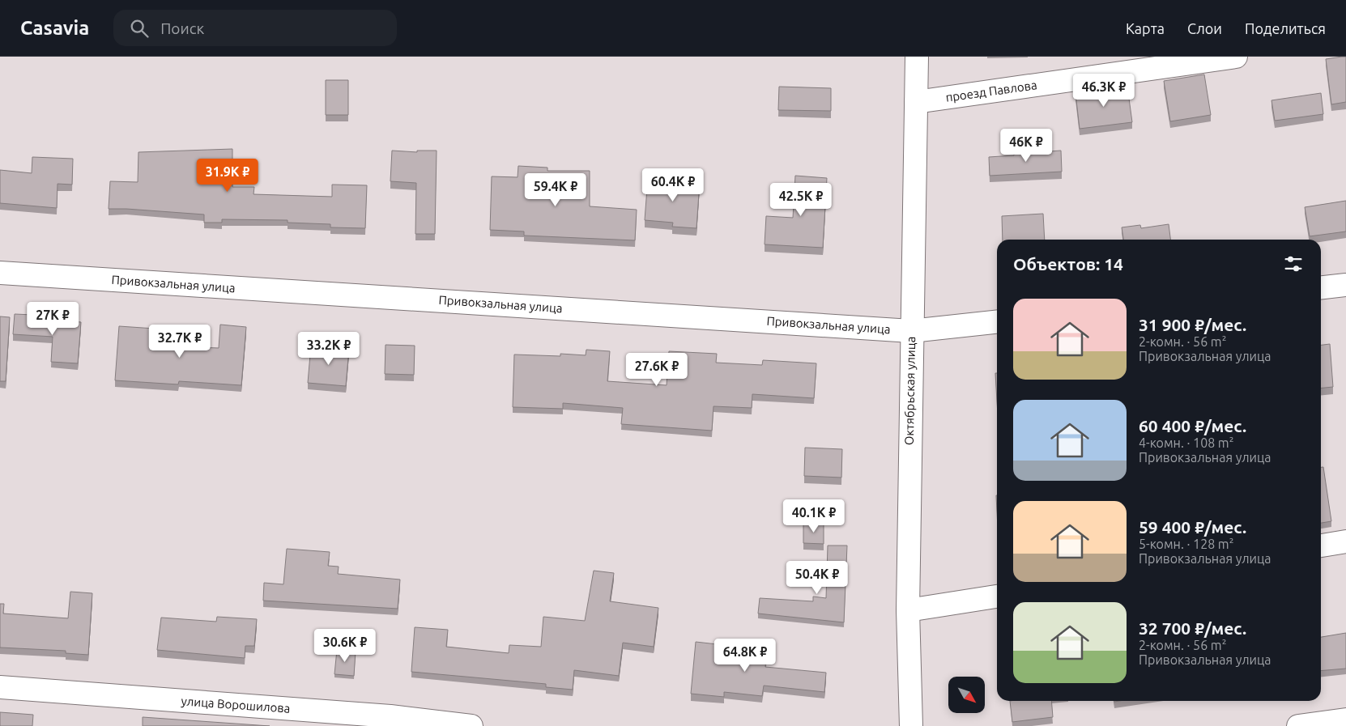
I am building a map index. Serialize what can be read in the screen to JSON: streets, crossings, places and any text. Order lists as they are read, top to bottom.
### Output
{
  "streets": {
    "street": [
      "проезд Павлова",
      "Привокзальная улица",
      "Октябрьская улица",
      "улица Ворошилова"
    ]
  },
  "crossings": [
    ["проезд Павлова", "Октябрьская улица"],
    ["Привокзальная улица", "Октябрьская улица"]
  ],
  "north": "bottom right",
  "page": {
    "header": "Casavia",
    "search": "Поиск",
    "nav": ["Карта", "Слои", "Поделиться"],
    "price": [
      "46.3K ₽",
      "46K ₽",
      "31.9K ₽",
      "60.4K ₽",
      "59.4K ₽",
      "42.5K ₽",
      "27K ₽",
      "32.7K ₽",
      "33.2K ₽",
      "27.6K ₽",
      "40.1K ₽",
      "50.4K ₽",
      "30.6K ₽",
      "64.8K ₽"
    ],
    "heading": "Объектов: 14",
    "list": [
      {
        "name": "31 900 ₽/мес.",
        "note": "2-комн. · 56 m² · Привокзальная улица"
      },
      {
        "name": "60 400 ₽/мес.",
        "note": "4-комн. · 108 m² · Привокзальная улица"
      },
      {
        "name": "59 400 ₽/мес.",
        "note": "5-комн. · 128 m² · Привокзальная улица"
      },
      {
        "name": "32 700 ₽/мес.",
        "note": "2-комн. · 56 m² · Привокзальная улица"
      }
    ]
  }
}
